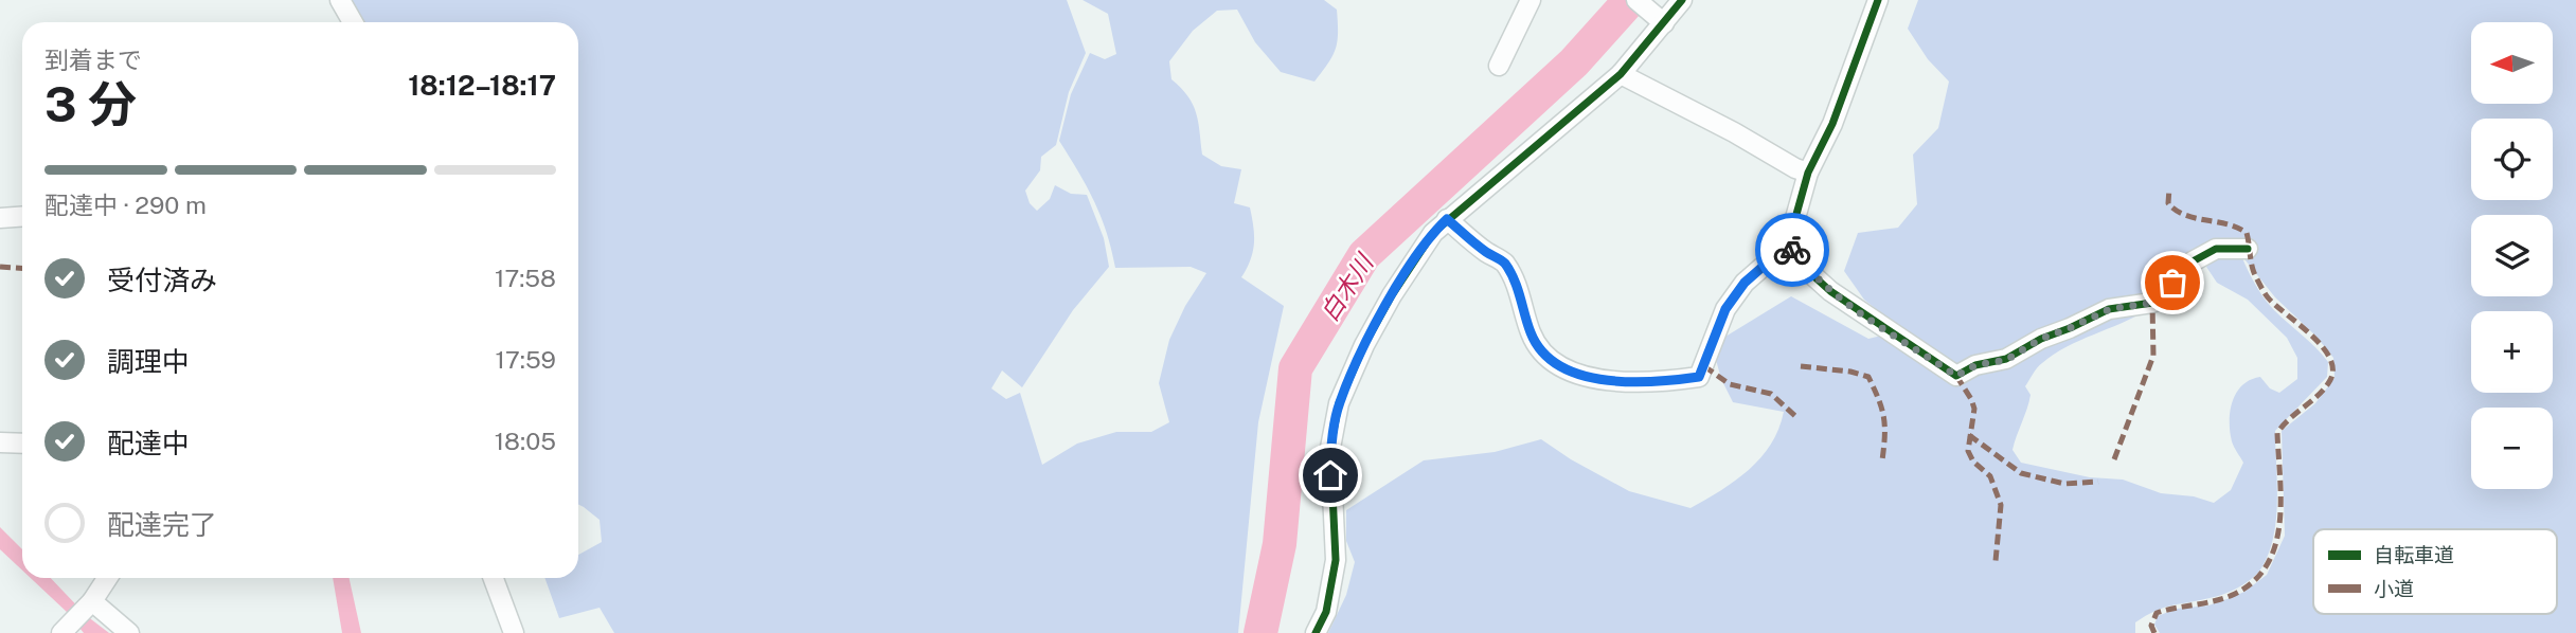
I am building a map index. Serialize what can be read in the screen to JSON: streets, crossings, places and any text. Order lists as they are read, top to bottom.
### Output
{
  "water": ["白木川"],
  "legend": ["自転車道", "小道"],
  "north": "left",
  "page": {
    "map_buttons": ["+", "−"],
    "heading": ["3 分", "到着まで", "18:12–18:17"],
    "bar": "配達中 · 290 m",
    "list": [
      ["受付済み", "17:58"],
      ["調理中", "17:59"],
      ["配達中", "18:05"],
      "配達完了"
    ]
  }
}
